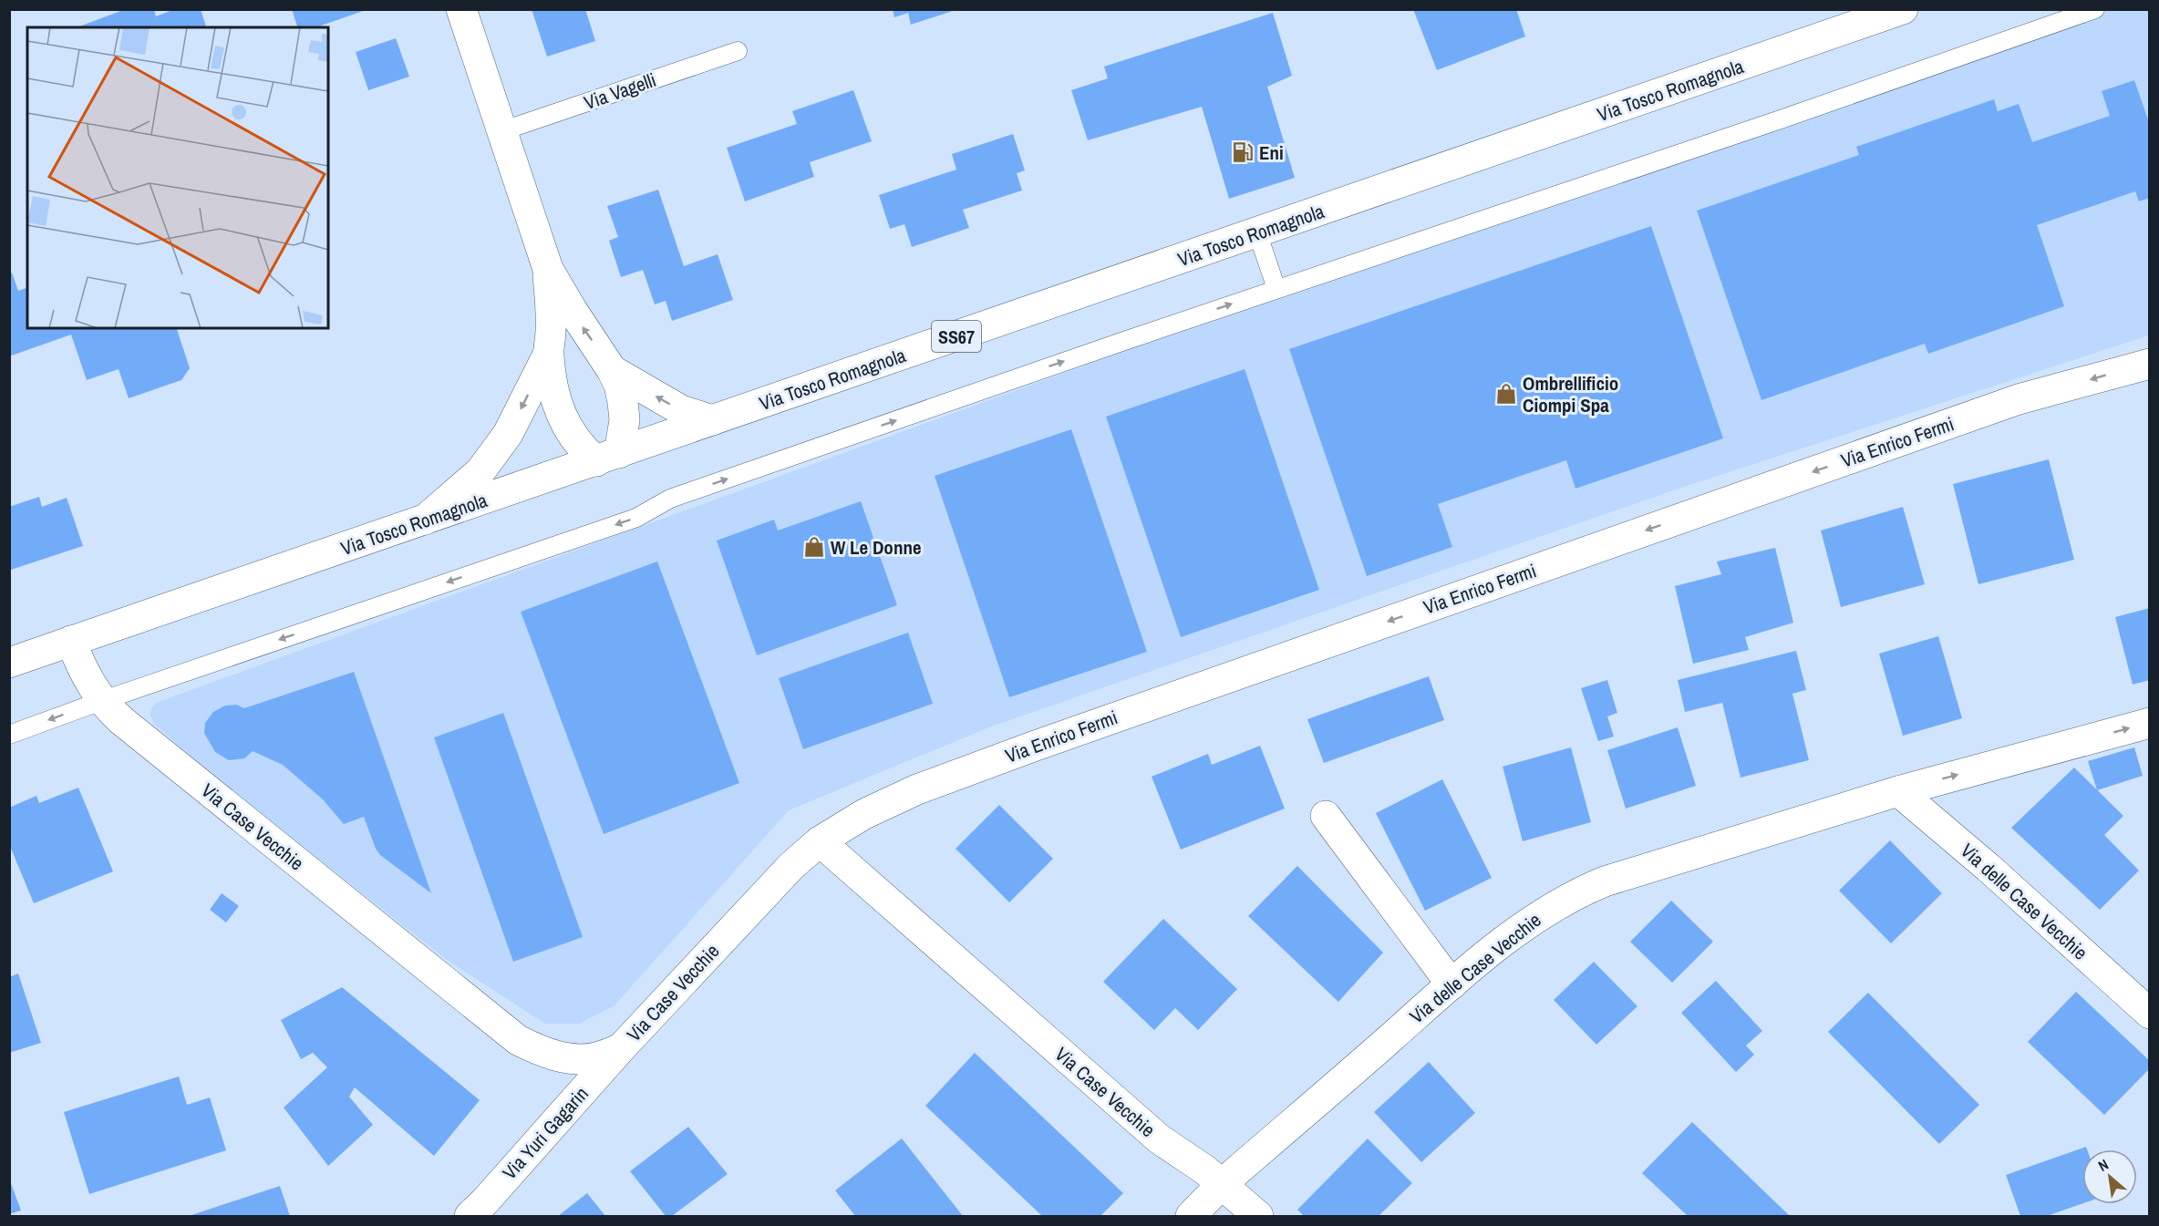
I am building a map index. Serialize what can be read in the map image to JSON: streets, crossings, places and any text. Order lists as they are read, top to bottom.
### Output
{
  "streets": {
    "street": [
      "Via Tosco Romagnola",
      "SS67",
      "Via Enrico Fermi",
      "Via Case Vecchie",
      "Via delle Case Vecchie",
      "Via Yuri Gagarin"
    ],
    "lane": ["Via Vagelli"]
  },
  "crossings": [
    ["Via Tosco Romagnola", "Via Case Vecchie"],
    ["Via Enrico Fermi", "Via Case Vecchie"],
    ["Via Case Vecchie", "Via delle Case Vecchie"],
    ["Via Case Vecchie", "Via Yuri Gagarin"]
  ],
  "one_way": ["Via Enrico Fermi"],
  "places": {
    "fuel station": ["Eni"],
    "shop": ["Ombrellificio Ciompi Spa", "W Le Donne"]
  },
  "north": "top left"
}
